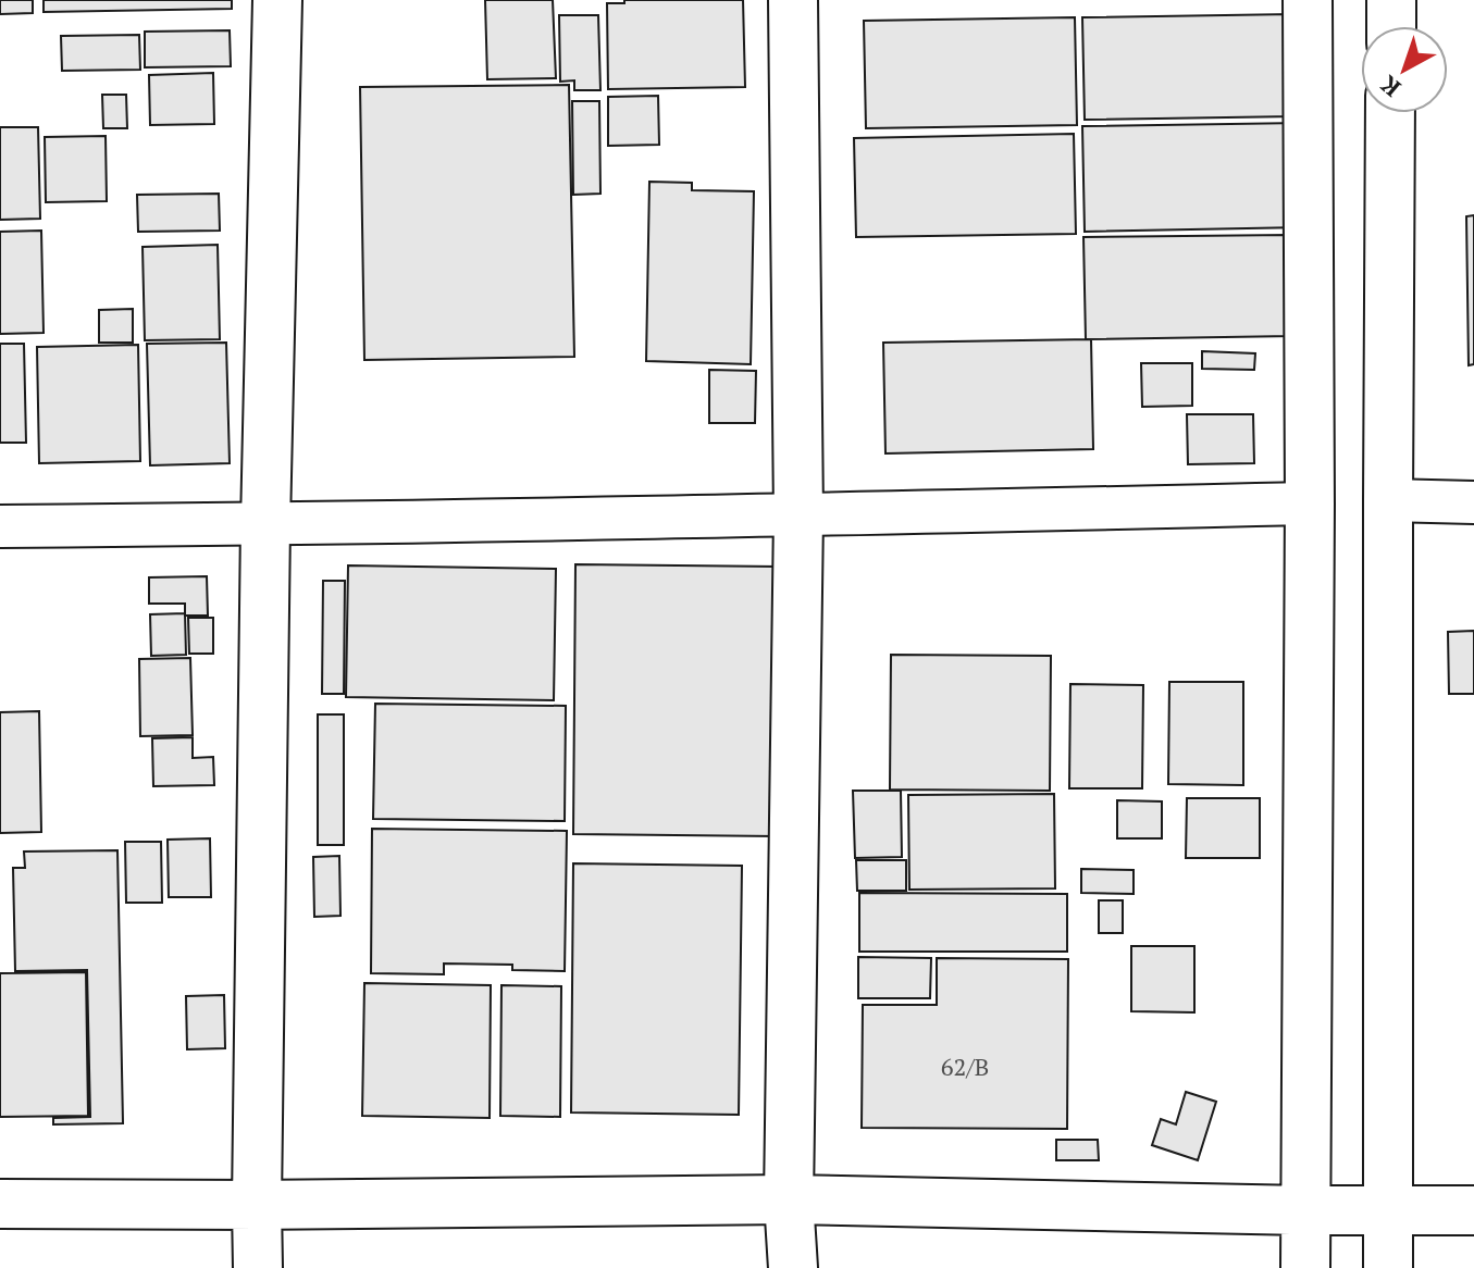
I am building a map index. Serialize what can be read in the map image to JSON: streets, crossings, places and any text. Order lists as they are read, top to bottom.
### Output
{
  "house_numbers": ["62/B"],
  "north": "bottom left"
}
